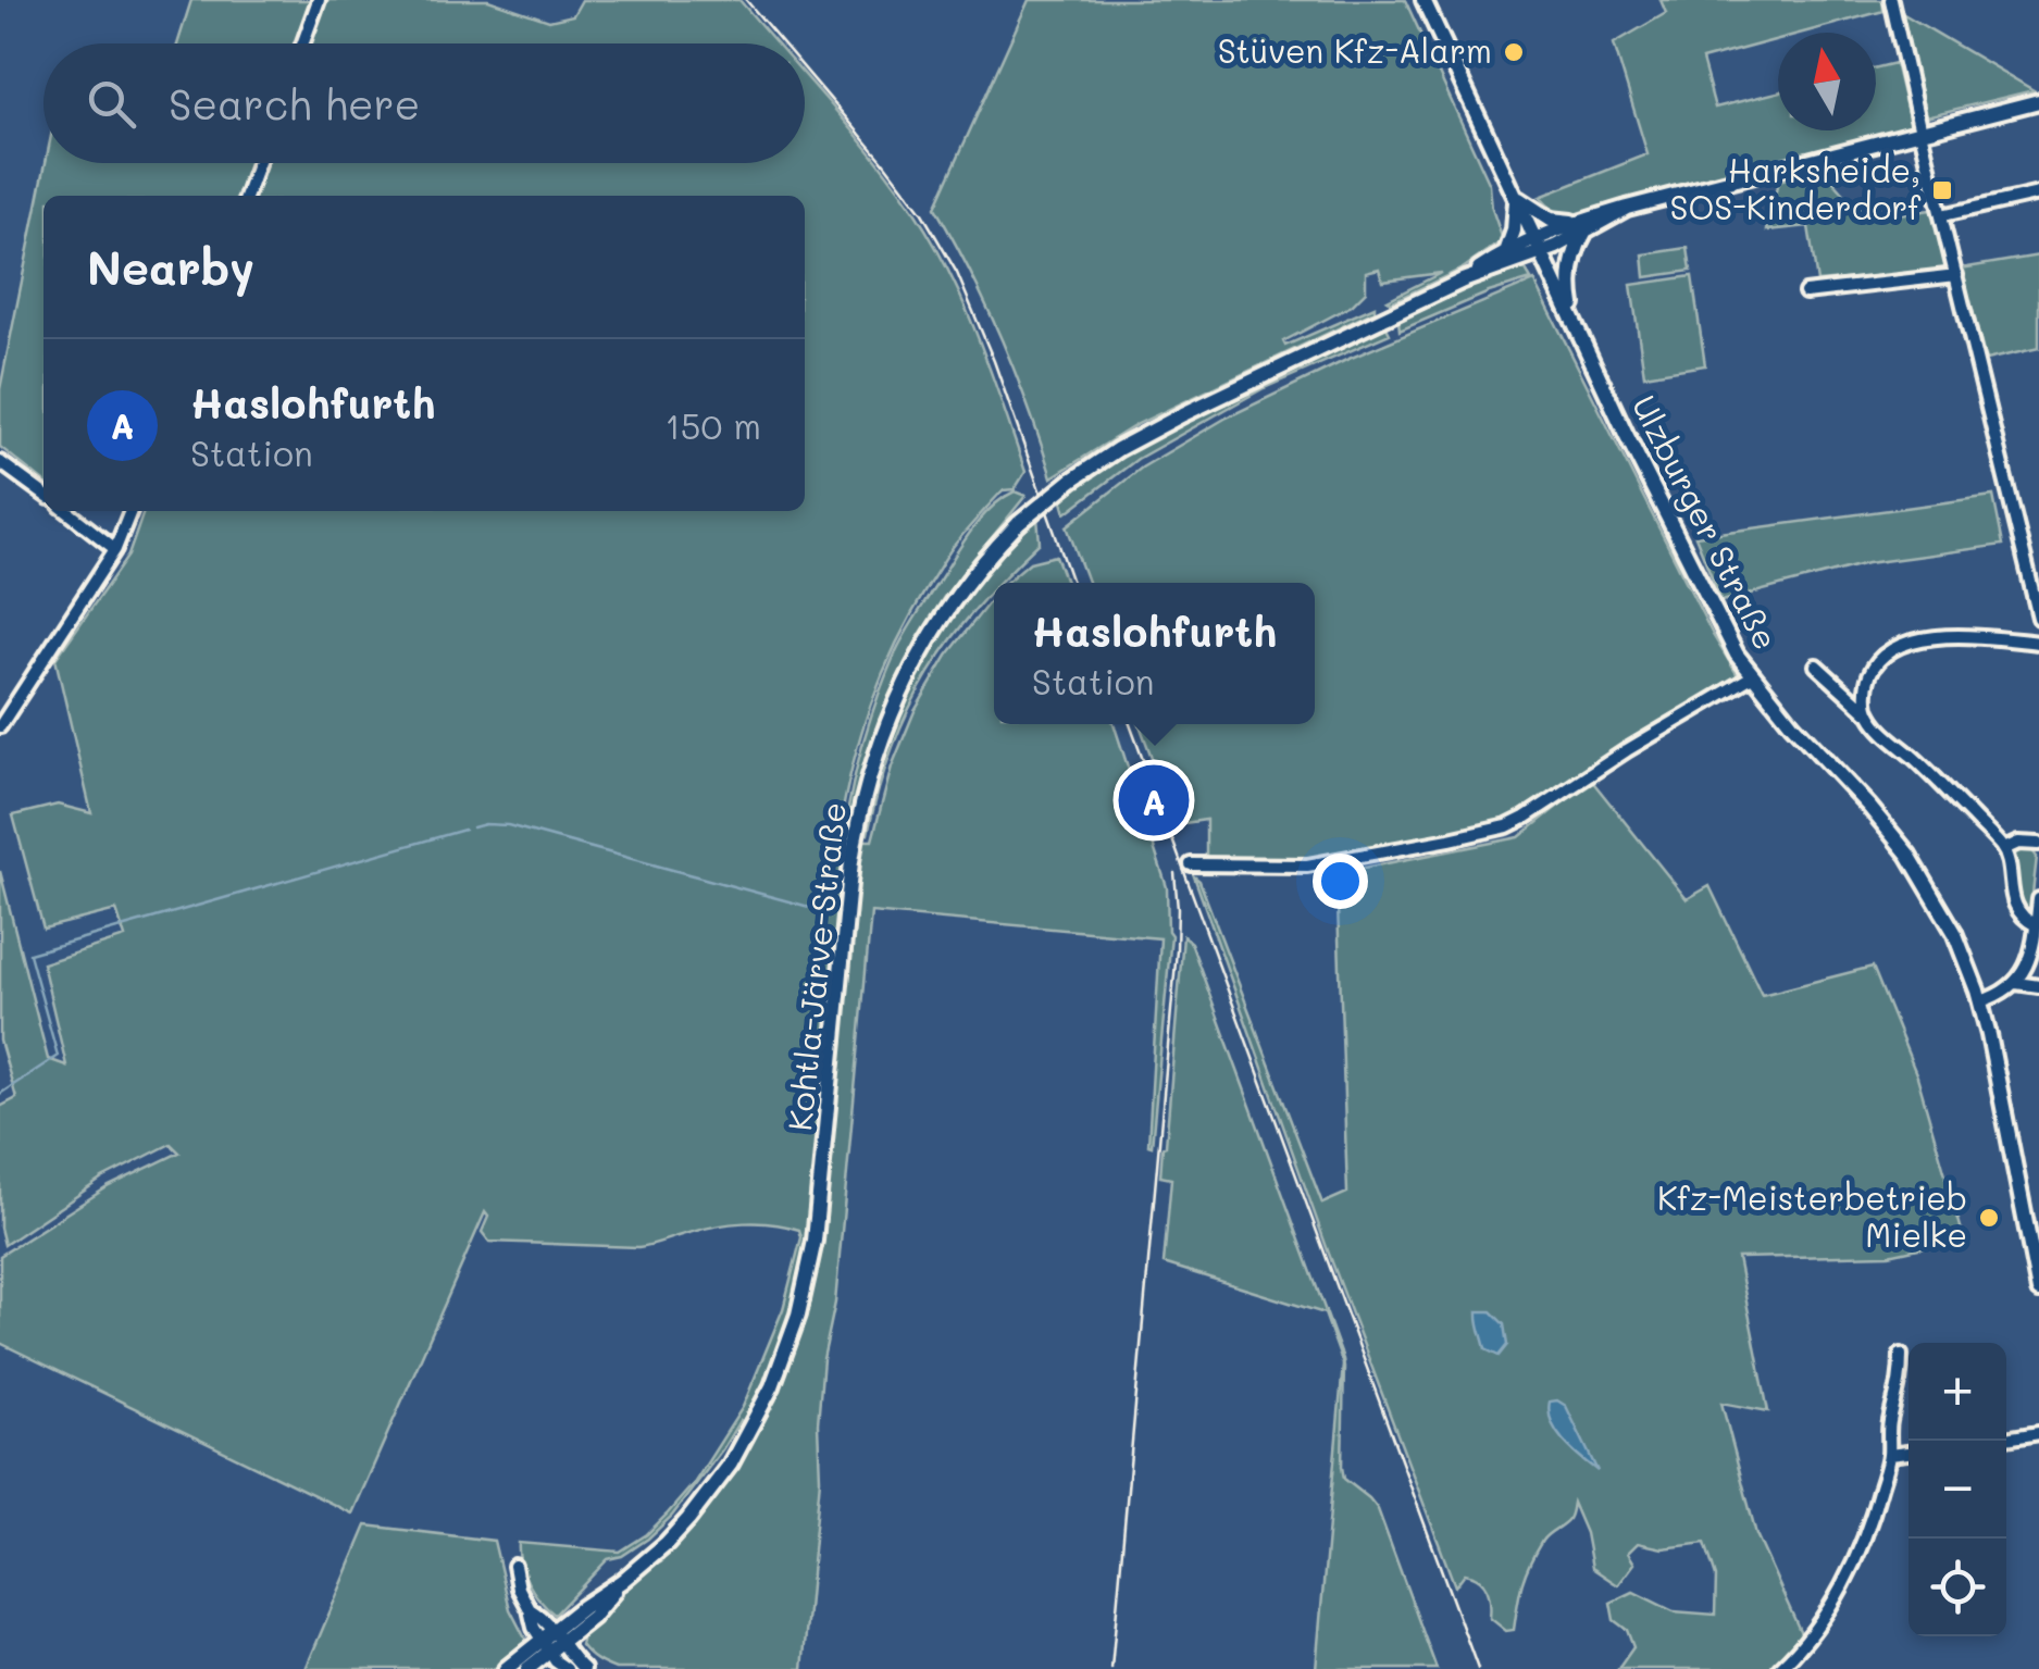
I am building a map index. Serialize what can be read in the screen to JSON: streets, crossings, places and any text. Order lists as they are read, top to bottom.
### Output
{
  "streets": {
    "main road": ["Ulzburger Straße", "Kohtla-Järve-Straße"]
  },
  "crossings": [
    ["Ulzburger Straße", "Kohtla-Järve-Straße"]
  ],
  "places": {
    "other": ["Stüven Kfz-Alarm", "Kfz-Meisterbetrieb Mielke"],
    "transit": ["Harksheide, SOS-Kinderdorf"]
  },
  "north": "top",
  "page": {
    "search": "Search here",
    "heading": "Nearby",
    "list": [
      {
        "mark": "A",
        "name": "Haslohfurth",
        "note": "Station",
        "value": "150 m"
      }
    ],
    "popup": ["Haslohfurth", "Station"],
    "pins": "A",
    "map_buttons": ["+", "−"]
  }
}
